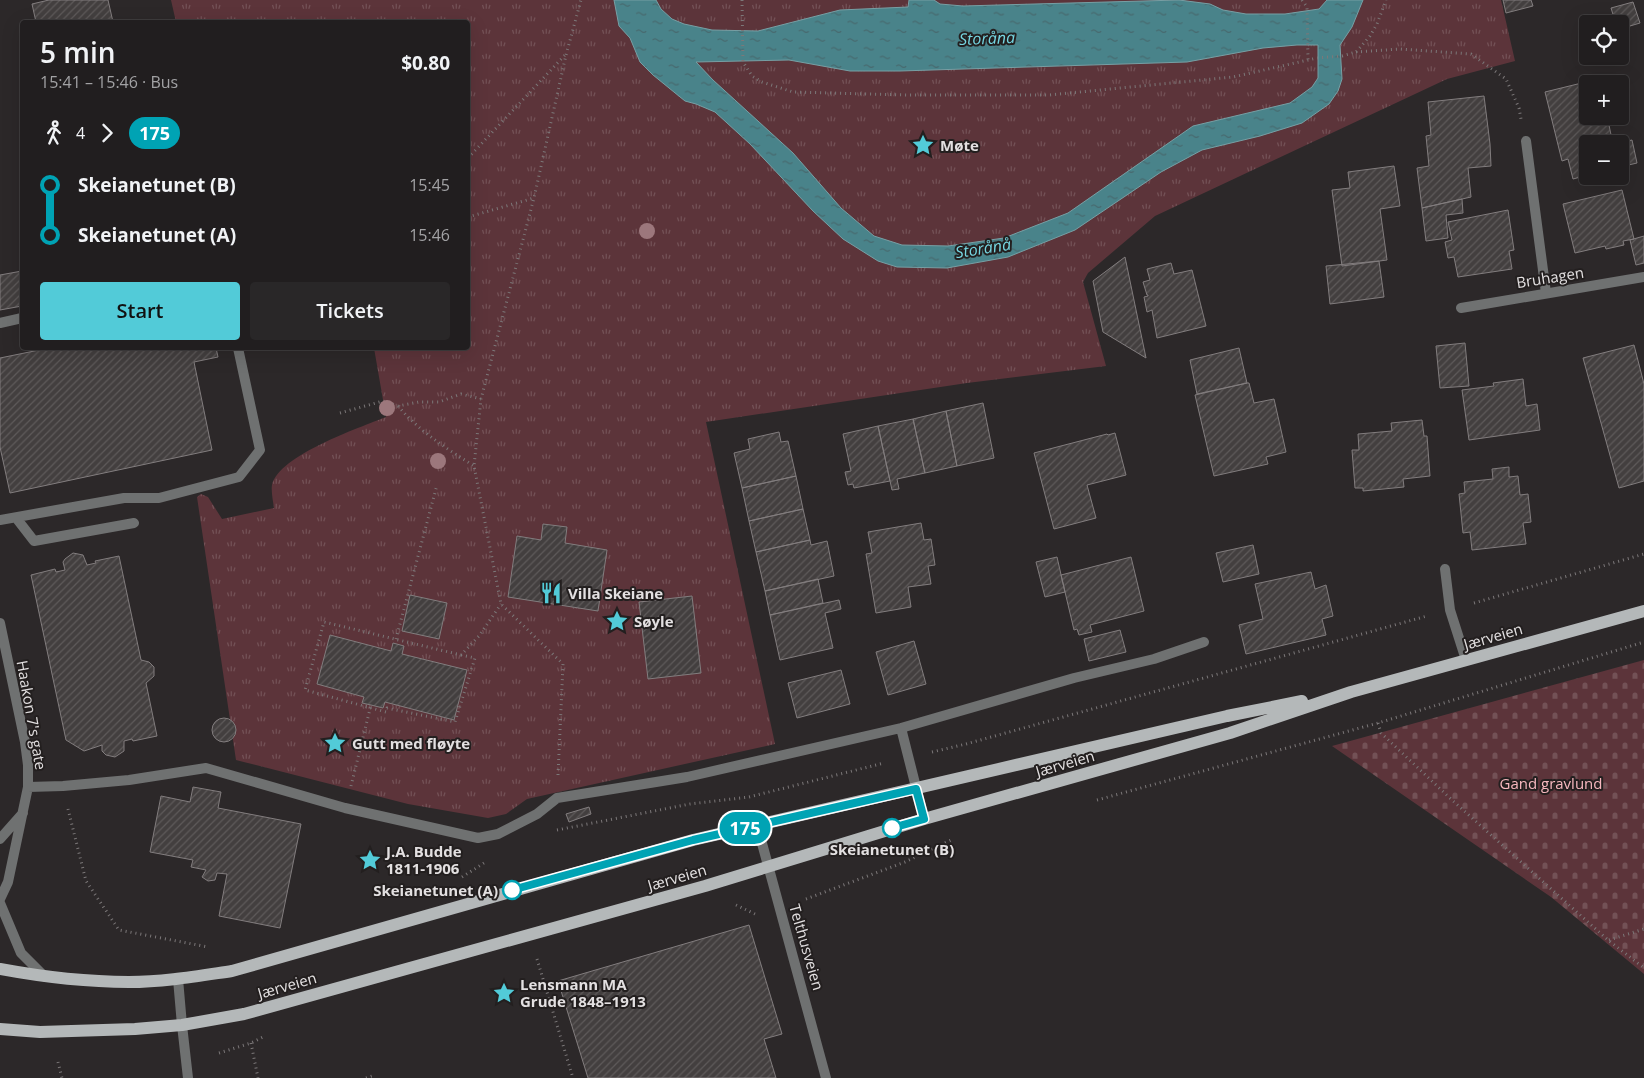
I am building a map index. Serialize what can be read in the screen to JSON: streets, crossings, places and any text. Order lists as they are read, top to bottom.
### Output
{
  "streets": {
    "main road": ["Jærveien"],
    "street": ["Bruhagen", "Haakon 7's gate", "Telthusveien"]
  },
  "crossings": [
    ["Jærveien", "Telthusveien"]
  ],
  "water": ["Storåna", "Storånå"],
  "parks": ["Gand gravlund"],
  "places": {
    "place": [
      "Møte",
      "Søyle",
      "Gutt med fløyte",
      "J.A. Budde 1811-1906",
      "Lensmann MA Grude 1848–1913"
    ],
    "restaurant": ["Villa Skeiane"],
    "other": ["Skeianetunet (B)", "Skeianetunet (A)"]
  },
  "lines": ["bus line 175"],
  "page": {
    "on_map": "175",
    "map_buttons": ["+", "−"],
    "heading": ["5 min", "15:41 – 15:46 · Bus", "$0.80"],
    "legs": ["4", "175"],
    "list": [
      {
        "name": "Skeianetunet (B)",
        "value": "15:45"
      },
      {
        "name": "Skeianetunet (A)",
        "value": "15:46"
      }
    ],
    "buttons": ["Start", "Tickets"]
  }
}
